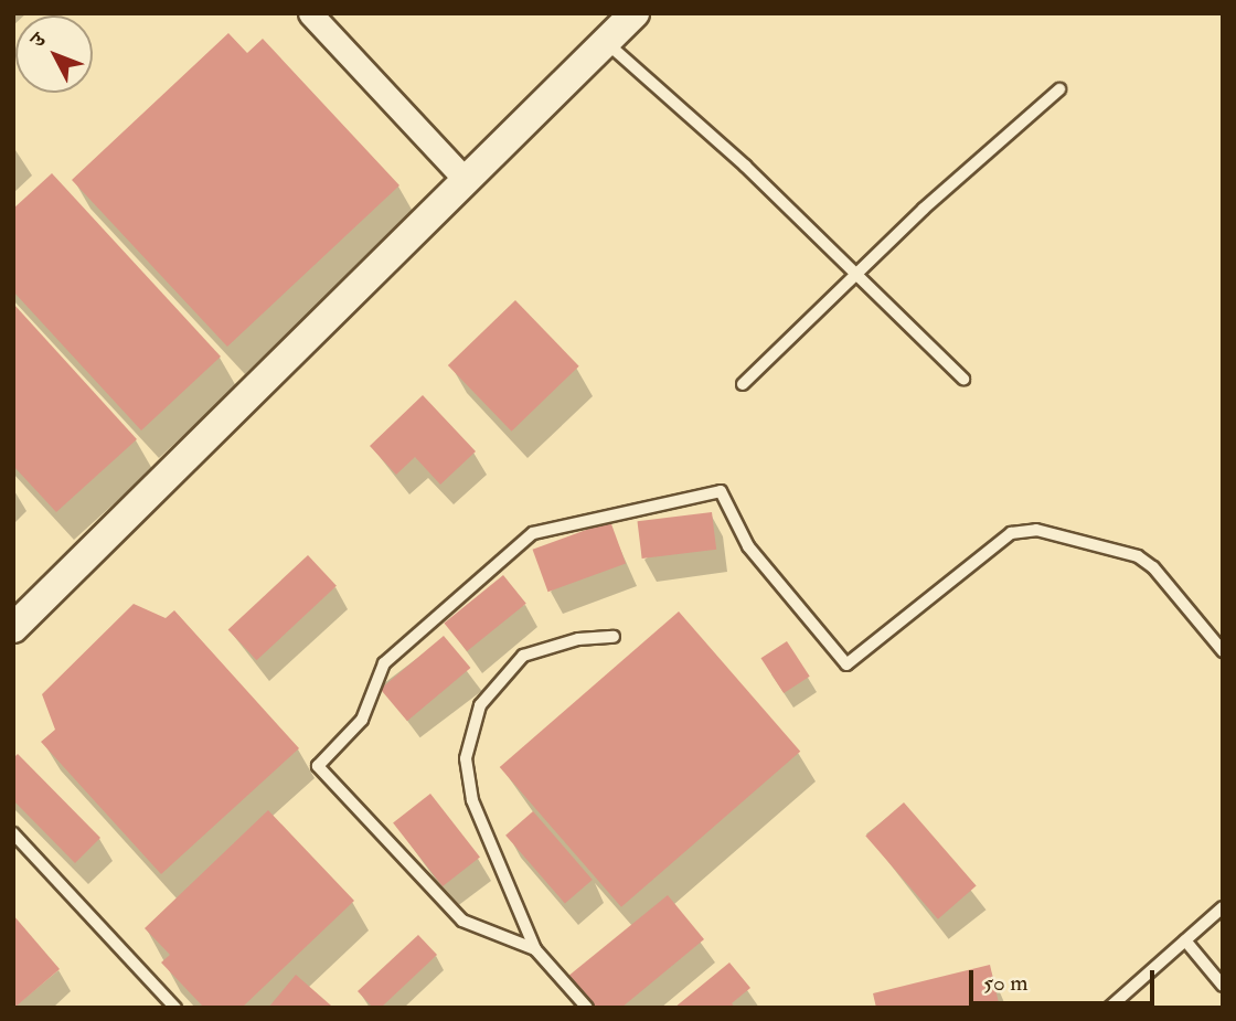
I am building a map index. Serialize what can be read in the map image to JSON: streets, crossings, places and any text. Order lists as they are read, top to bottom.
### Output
{
  "scale_bar": "50 m",
  "north": "top left"
}
